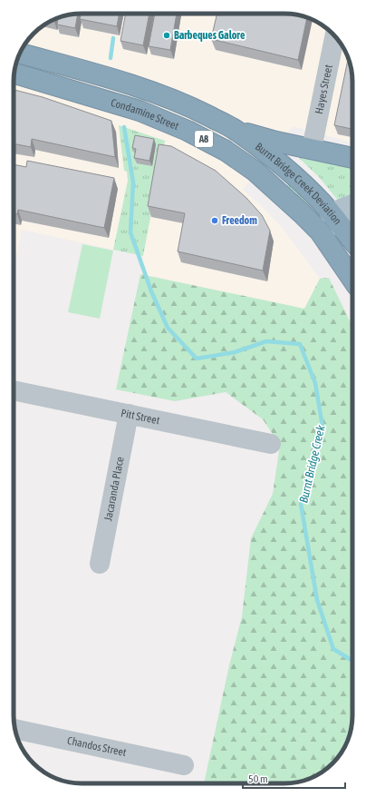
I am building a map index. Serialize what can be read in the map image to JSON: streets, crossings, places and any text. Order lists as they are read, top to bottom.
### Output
{
  "streets": {
    "highway": ["Condamine Street", "A8", "Burnt Bridge Creek Deviation"],
    "street": [
      "Hayes Street",
      "Pitt Street",
      "Jacaranda Place",
      "Chandos Street"
    ]
  },
  "crossings": [
    ["Condamine Street", "Burnt Bridge Creek Deviation"],
    ["Pitt Street", "Jacaranda Place"]
  ],
  "water": ["Burnt Bridge Creek"],
  "places": ["Barbeques Galore", "Freedom"],
  "scale_bar": "50 m"
}
